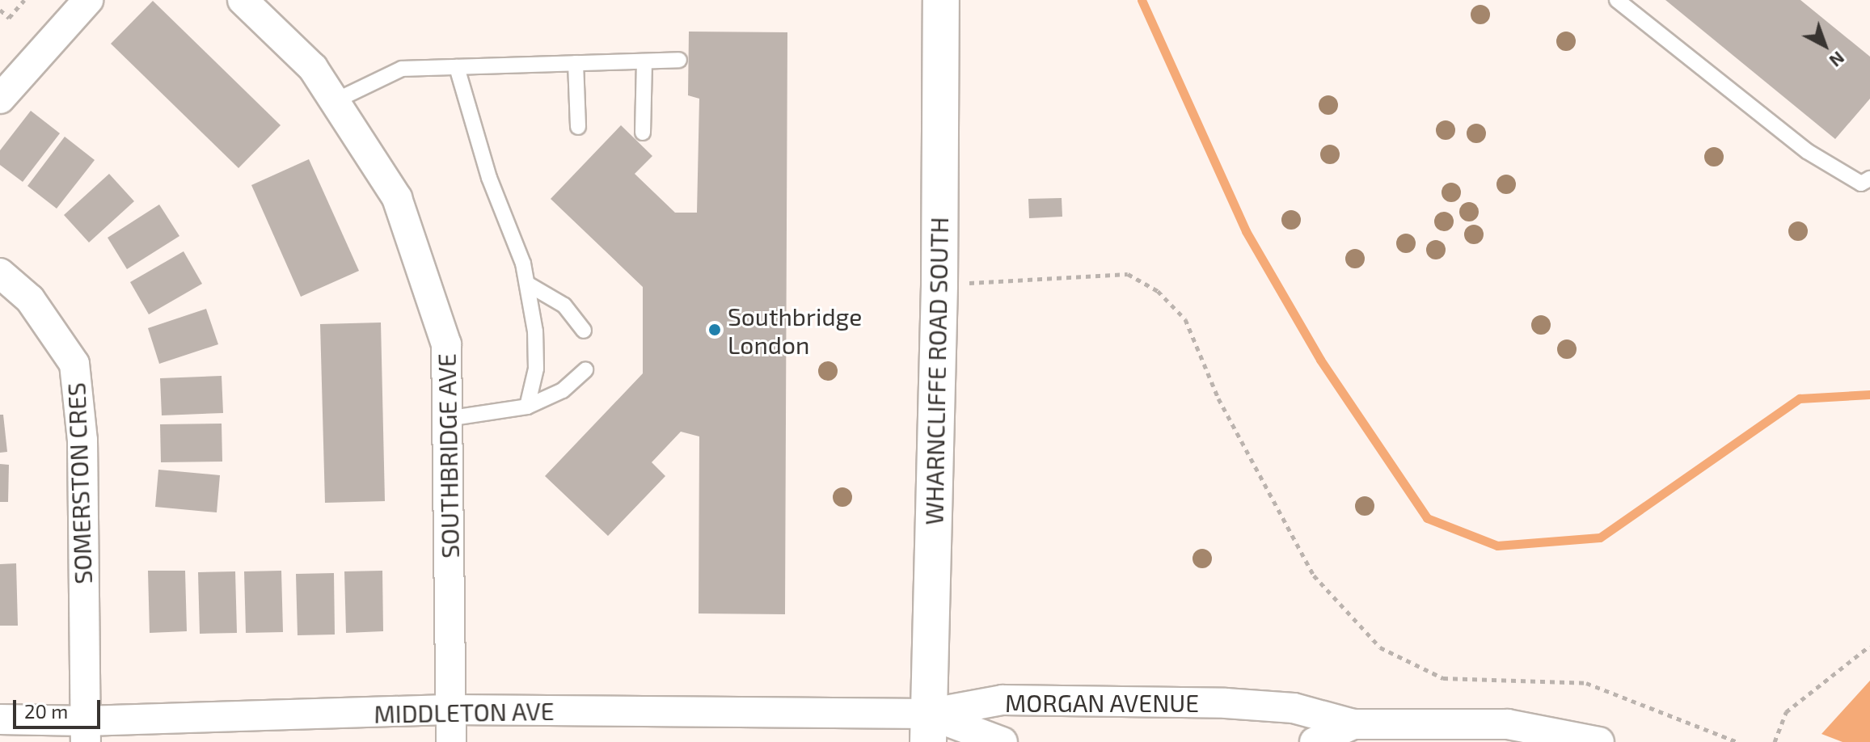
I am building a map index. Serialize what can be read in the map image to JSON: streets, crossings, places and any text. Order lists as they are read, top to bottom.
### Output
{
  "streets": {
    "main road": ["WHARNCLIFFE ROAD SOUTH"],
    "street": [
      "SOUTHBRIDGE AVE",
      "SOMERSTON CRES",
      "MORGAN AVENUE",
      "MIDDLETON AVE"
    ]
  },
  "crossings": [
    ["WHARNCLIFFE ROAD SOUTH", "MORGAN AVENUE"],
    ["WHARNCLIFFE ROAD SOUTH", "MIDDLETON AVE"],
    ["SOUTHBRIDGE AVE", "MIDDLETON AVE"],
    ["SOMERSTON CRES", "MIDDLETON AVE"],
    ["MORGAN AVENUE", "MIDDLETON AVE"]
  ],
  "places": ["Southbridge London"],
  "scale_bar": "20 m",
  "north": "bottom right"
}
